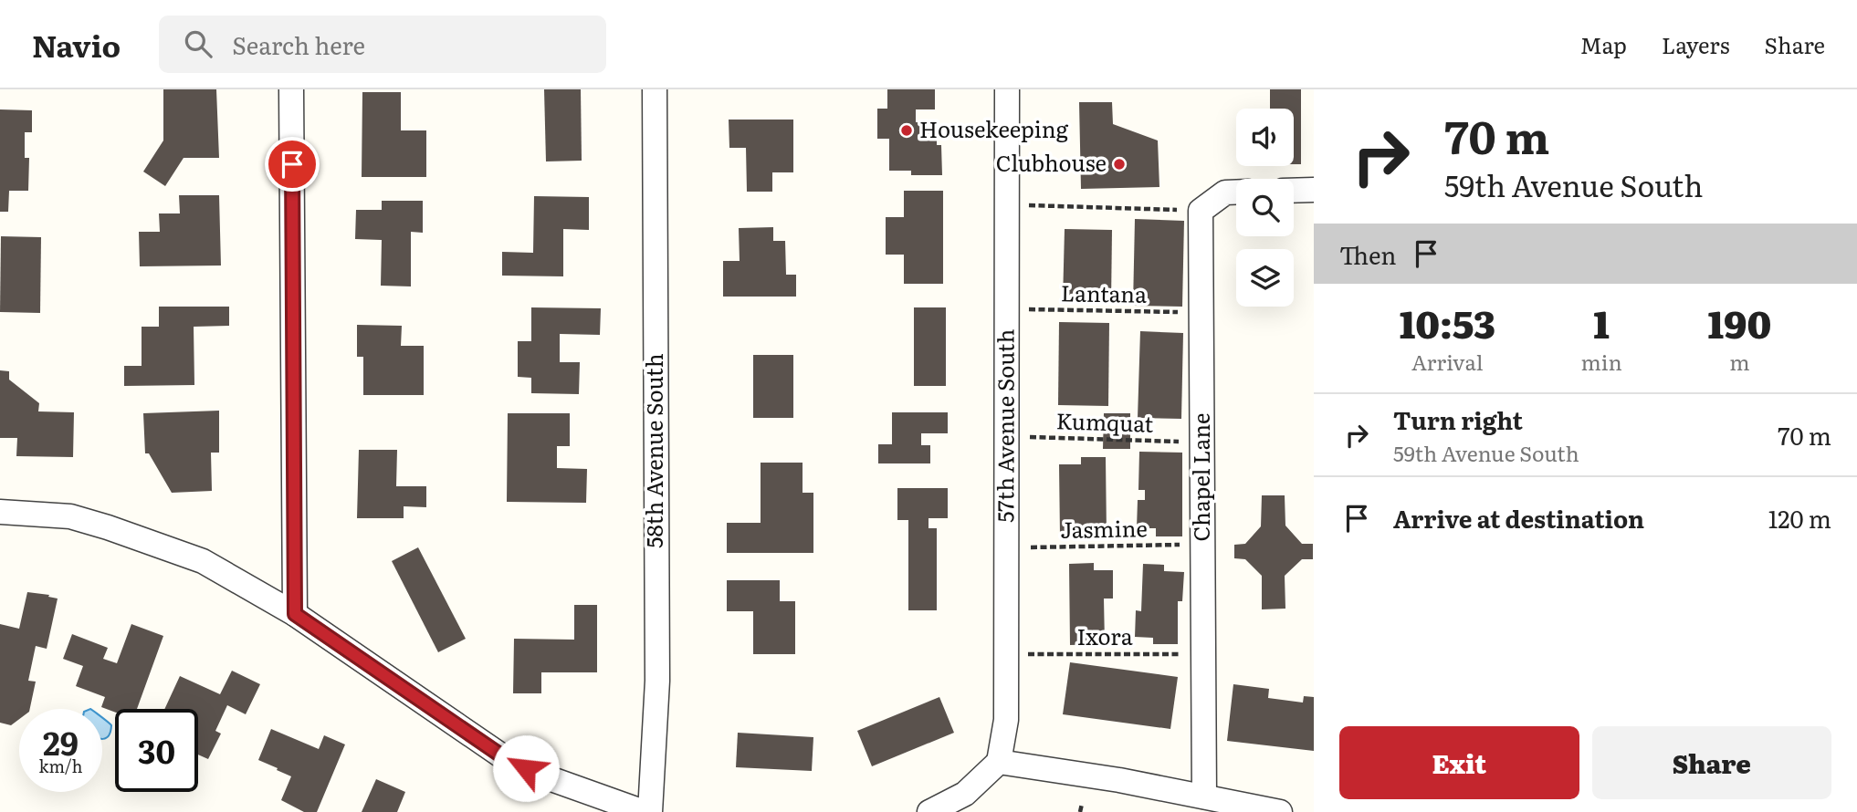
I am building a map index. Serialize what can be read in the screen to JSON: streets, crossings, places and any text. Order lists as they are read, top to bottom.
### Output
{
  "streets": {
    "street": ["57th Avenue South", "58th Avenue South", "Chapel Lane"],
    "path": [
      "Lantana",
      "Kumquat",
      "Jasmine",
      "Ixora"
    ]
  },
  "crossings": [
    ["Lantana", "57th Avenue South"],
    ["Lantana", "Chapel Lane"],
    ["Kumquat", "57th Avenue South"],
    ["Kumquat", "Chapel Lane"],
    ["57th Avenue South", "Jasmine"],
    ["57th Avenue South", "Ixora"],
    ["Chapel Lane", "Jasmine"],
    ["Chapel Lane", "Ixora"]
  ],
  "places": ["Housekeeping", "Clubhouse"],
  "page": {
    "header": "Navio",
    "search": "Search here",
    "nav": ["Map", "Layers", "Share"],
    "turn": ["70 m", "59th Avenue South"],
    "then": "Then",
    "eta": [
      "10:53",
      "Arrival",
      "1",
      "min",
      "190",
      "m"
    ],
    "list": [
      {
        "name": "Turn right",
        "note": "59th Avenue South",
        "value": "70 m"
      },
      {
        "name": "Arrive at destination",
        "value": "120 m"
      }
    ],
    "speed": "29 km/h",
    "limit": "30",
    "buttons": ["Exit", "Share"]
  }
}
